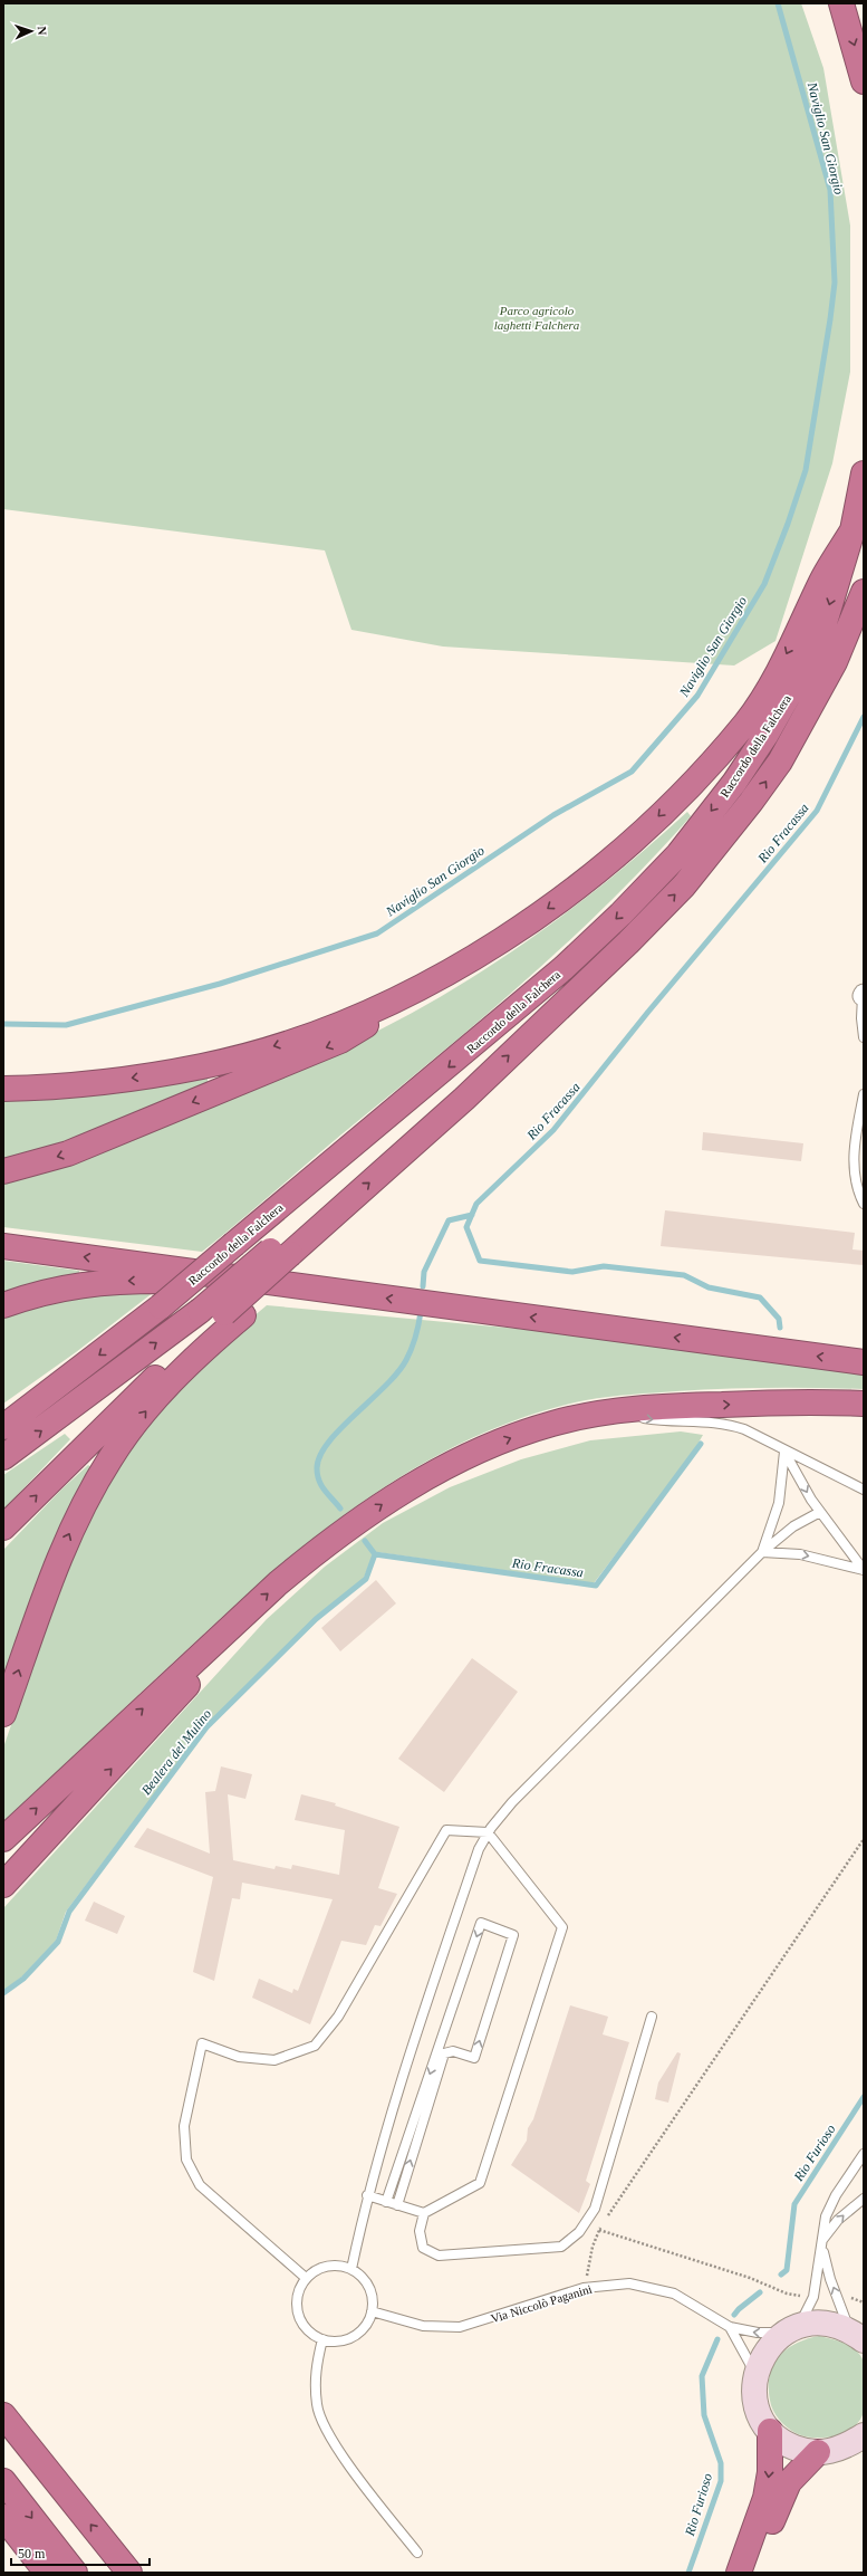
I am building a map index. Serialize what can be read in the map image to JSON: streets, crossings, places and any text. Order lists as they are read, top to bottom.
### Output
{
  "streets": {
    "highway": ["Raccordo della Falchera"],
    "lane": ["Via Niccolò Paganini"]
  },
  "water": [
    "Naviglio San Giorgio",
    "Rio Fracassa",
    "Bealera del Mulino",
    "Rio Furioso"
  ],
  "parks": ["Parco agricolo laghetti Falchera"],
  "scale_bar": "50 m",
  "north": "right"
}
